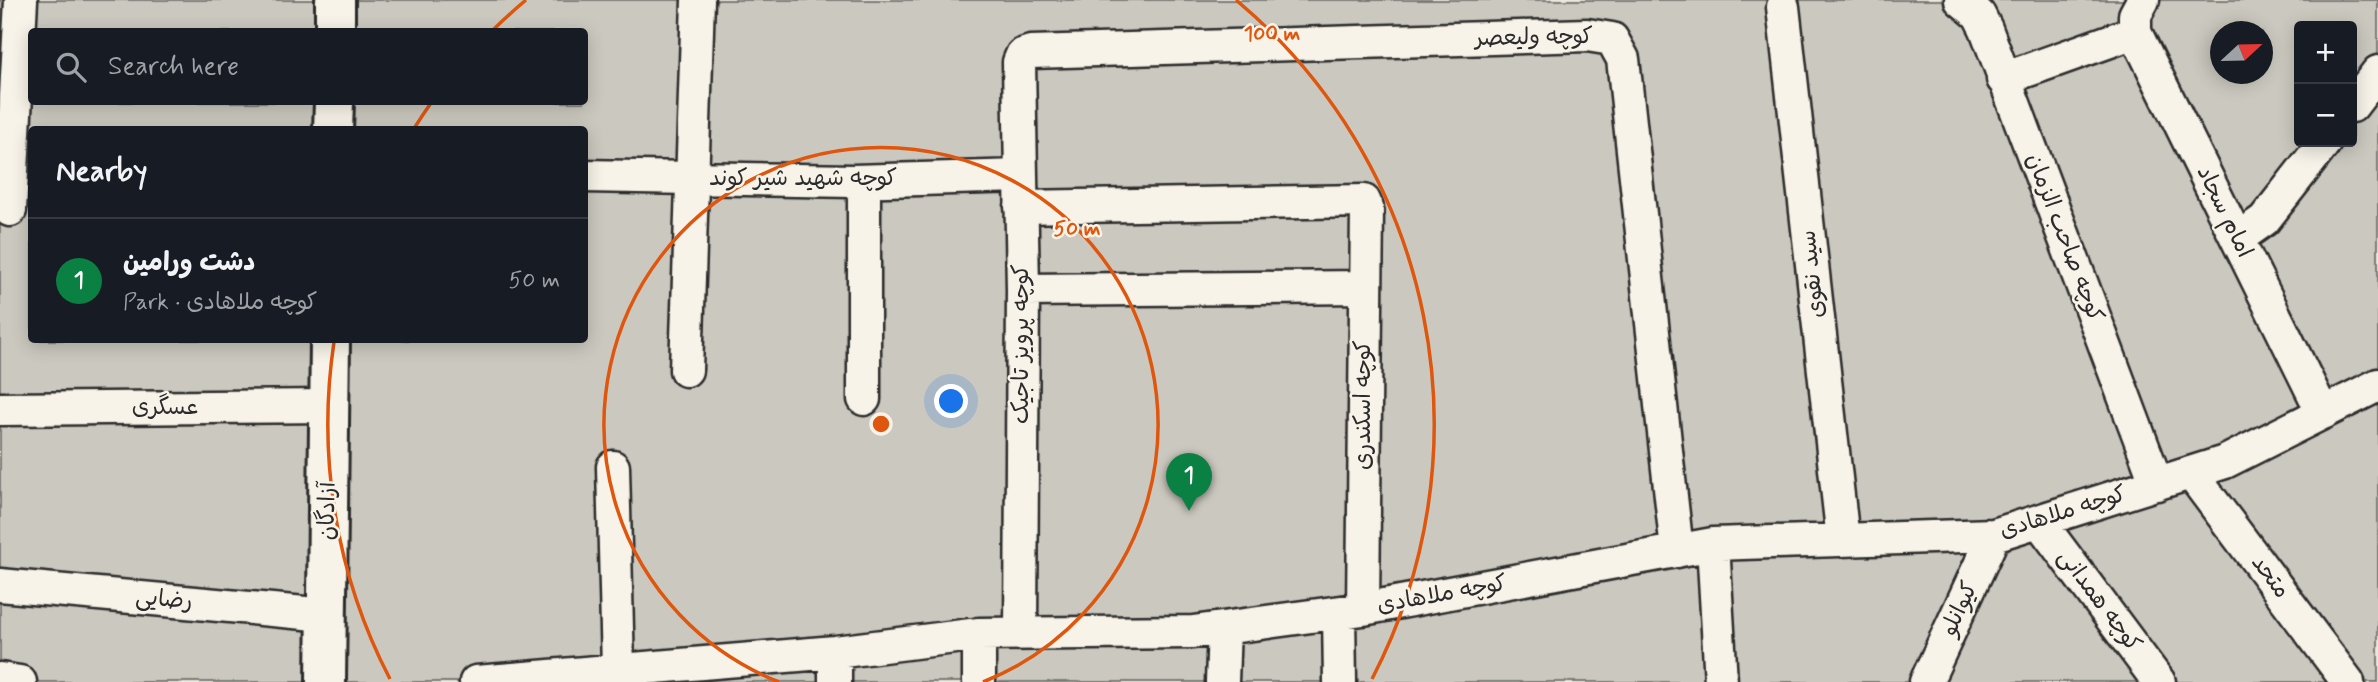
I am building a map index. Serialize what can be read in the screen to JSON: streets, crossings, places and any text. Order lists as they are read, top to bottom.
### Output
{
  "streets": {
    "main road": ["آزادگان"],
    "street": [
      "کوچه ولیعصر",
      "کوچه شهید شیر کوند",
      "امام سجاد",
      "کوچه صاحب الزمان",
      "سید نقوی",
      "کوچه پرویز تاجیک",
      "کوچه اسکندری",
      "عسگری",
      "کوچه ملاهادی",
      "متحد",
      "رضایی",
      "کوچه همدانی",
      "کیوانلو"
    ]
  },
  "crossings": [
    ["کوچه ولیعصر", "کوچه پرویز تاجیک"],
    ["کوچه ولیعصر", "کوچه ملاهادی"],
    ["کوچه شهید شیر کوند", "کوچه پرویز تاجیک"],
    ["کوچه شهید شیر کوند", "کوچه اسکندری"],
    ["امام سجاد", "کوچه ملاهادی"],
    ["کوچه صاحب الزمان", "کوچه ملاهادی"],
    ["سید نقوی", "کوچه ملاهادی"],
    ["کوچه پرویز تاجیک", "کوچه ملاهادی"],
    ["کوچه اسکندری", "کوچه ملاهادی"],
    ["عسگری", "آزادگان"],
    ["آزادگان", "رضایی"],
    ["کوچه ملاهادی", "متحد"],
    ["کوچه ملاهادی", "کوچه همدانی"],
    ["کوچه ملاهادی", "کیوانلو"]
  ],
  "north": "right",
  "page": {
    "map_buttons": ["+", "−"],
    "search": "Search here",
    "heading": "Nearby",
    "list": [
      {
        "mark": "1",
        "name": "دشت ورامین",
        "note": "Park · کوچه ملاهادی",
        "value": "50 m"
      }
    ],
    "pins": "1"
  },
  "rings": ["100 m", "50 m"]
}
